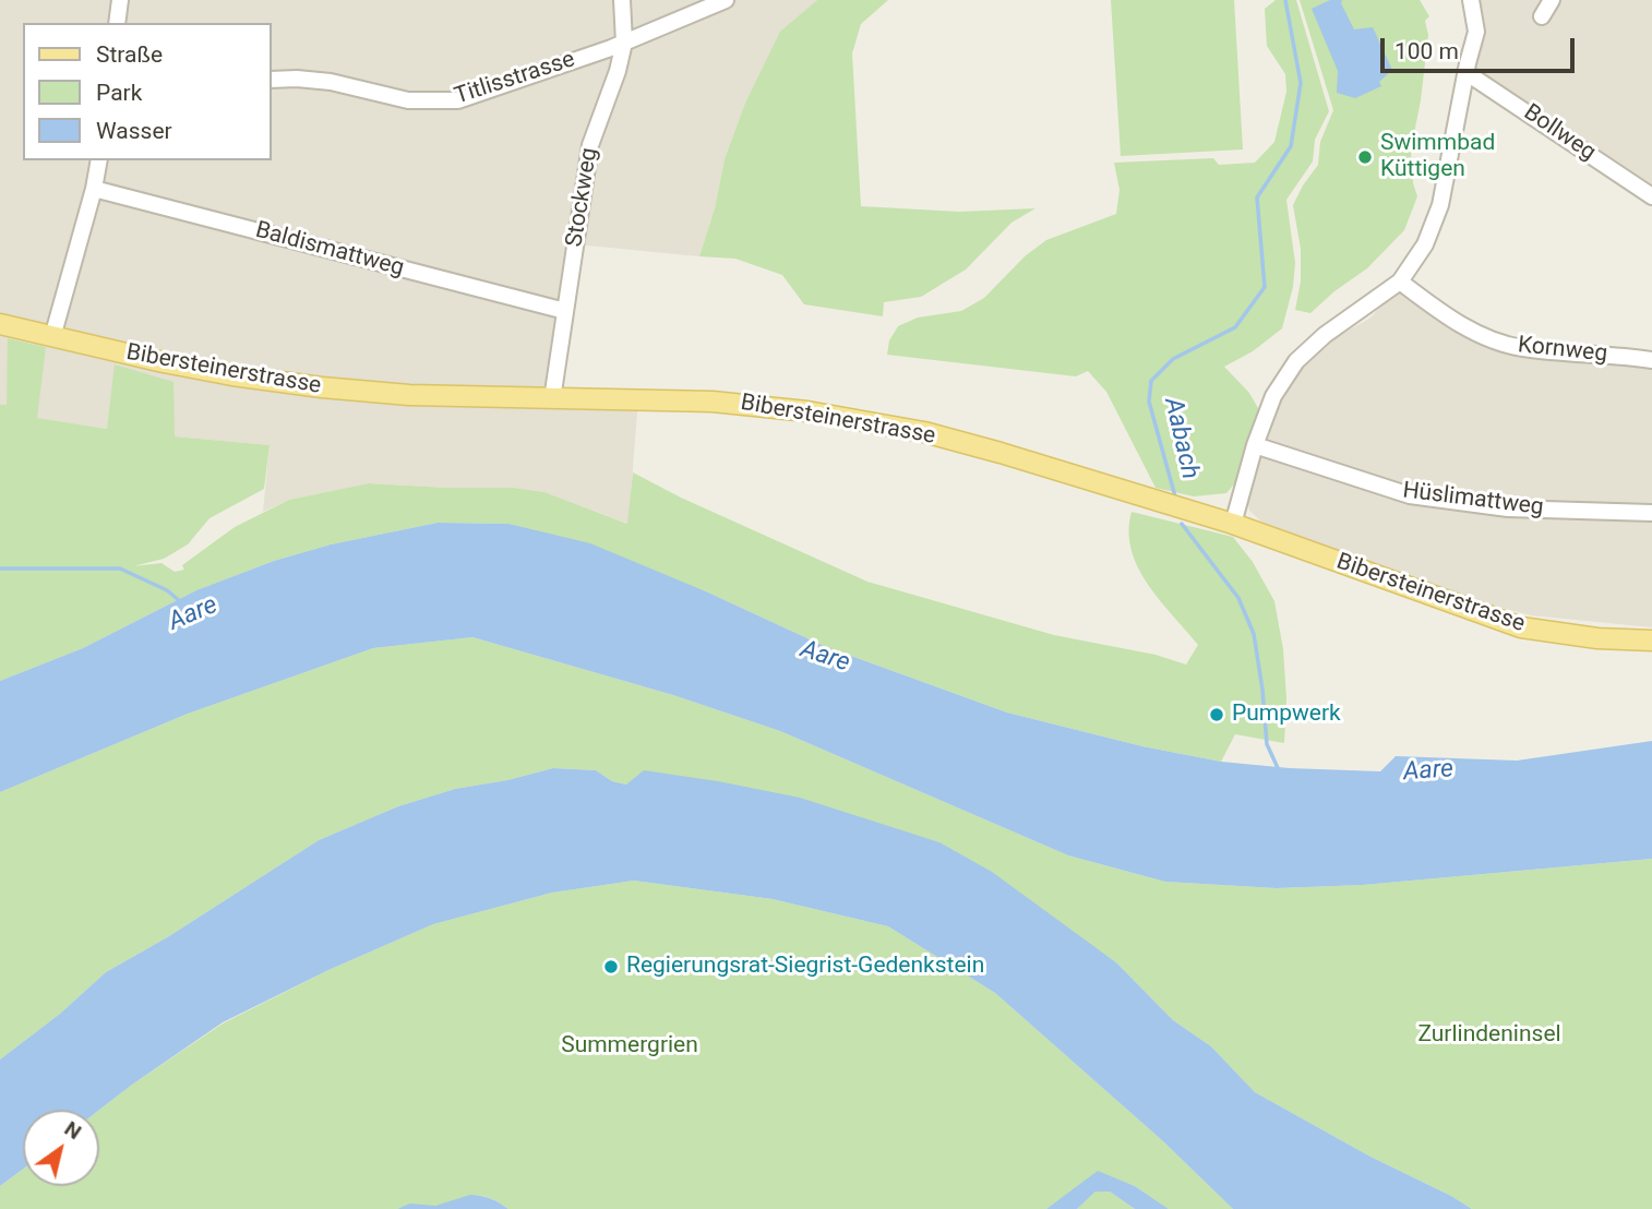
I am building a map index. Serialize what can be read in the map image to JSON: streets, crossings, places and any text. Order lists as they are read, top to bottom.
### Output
{
  "streets": {
    "main road": ["Bibersteinerstrasse"],
    "street": [
      "Titlisstrasse",
      "Bollweg",
      "Stockweg",
      "Baldismattweg",
      "Kornweg",
      "Hüslimattweg"
    ]
  },
  "crossings": [
    ["Titlisstrasse", "Stockweg"],
    ["Stockweg", "Baldismattweg"],
    ["Stockweg", "Bibersteinerstrasse"]
  ],
  "water": ["Aabach", "Aare"],
  "parks": ["Zurlindeninsel", "Summergrien"],
  "places": ["Swimmbad Küttigen", "Pumpwerk", "Regierungsrat-Siegrist-Gedenkstein"],
  "legend": ["Straße", "Park", "Wasser"],
  "scale_bar": "100 m",
  "north": "top right"
}
